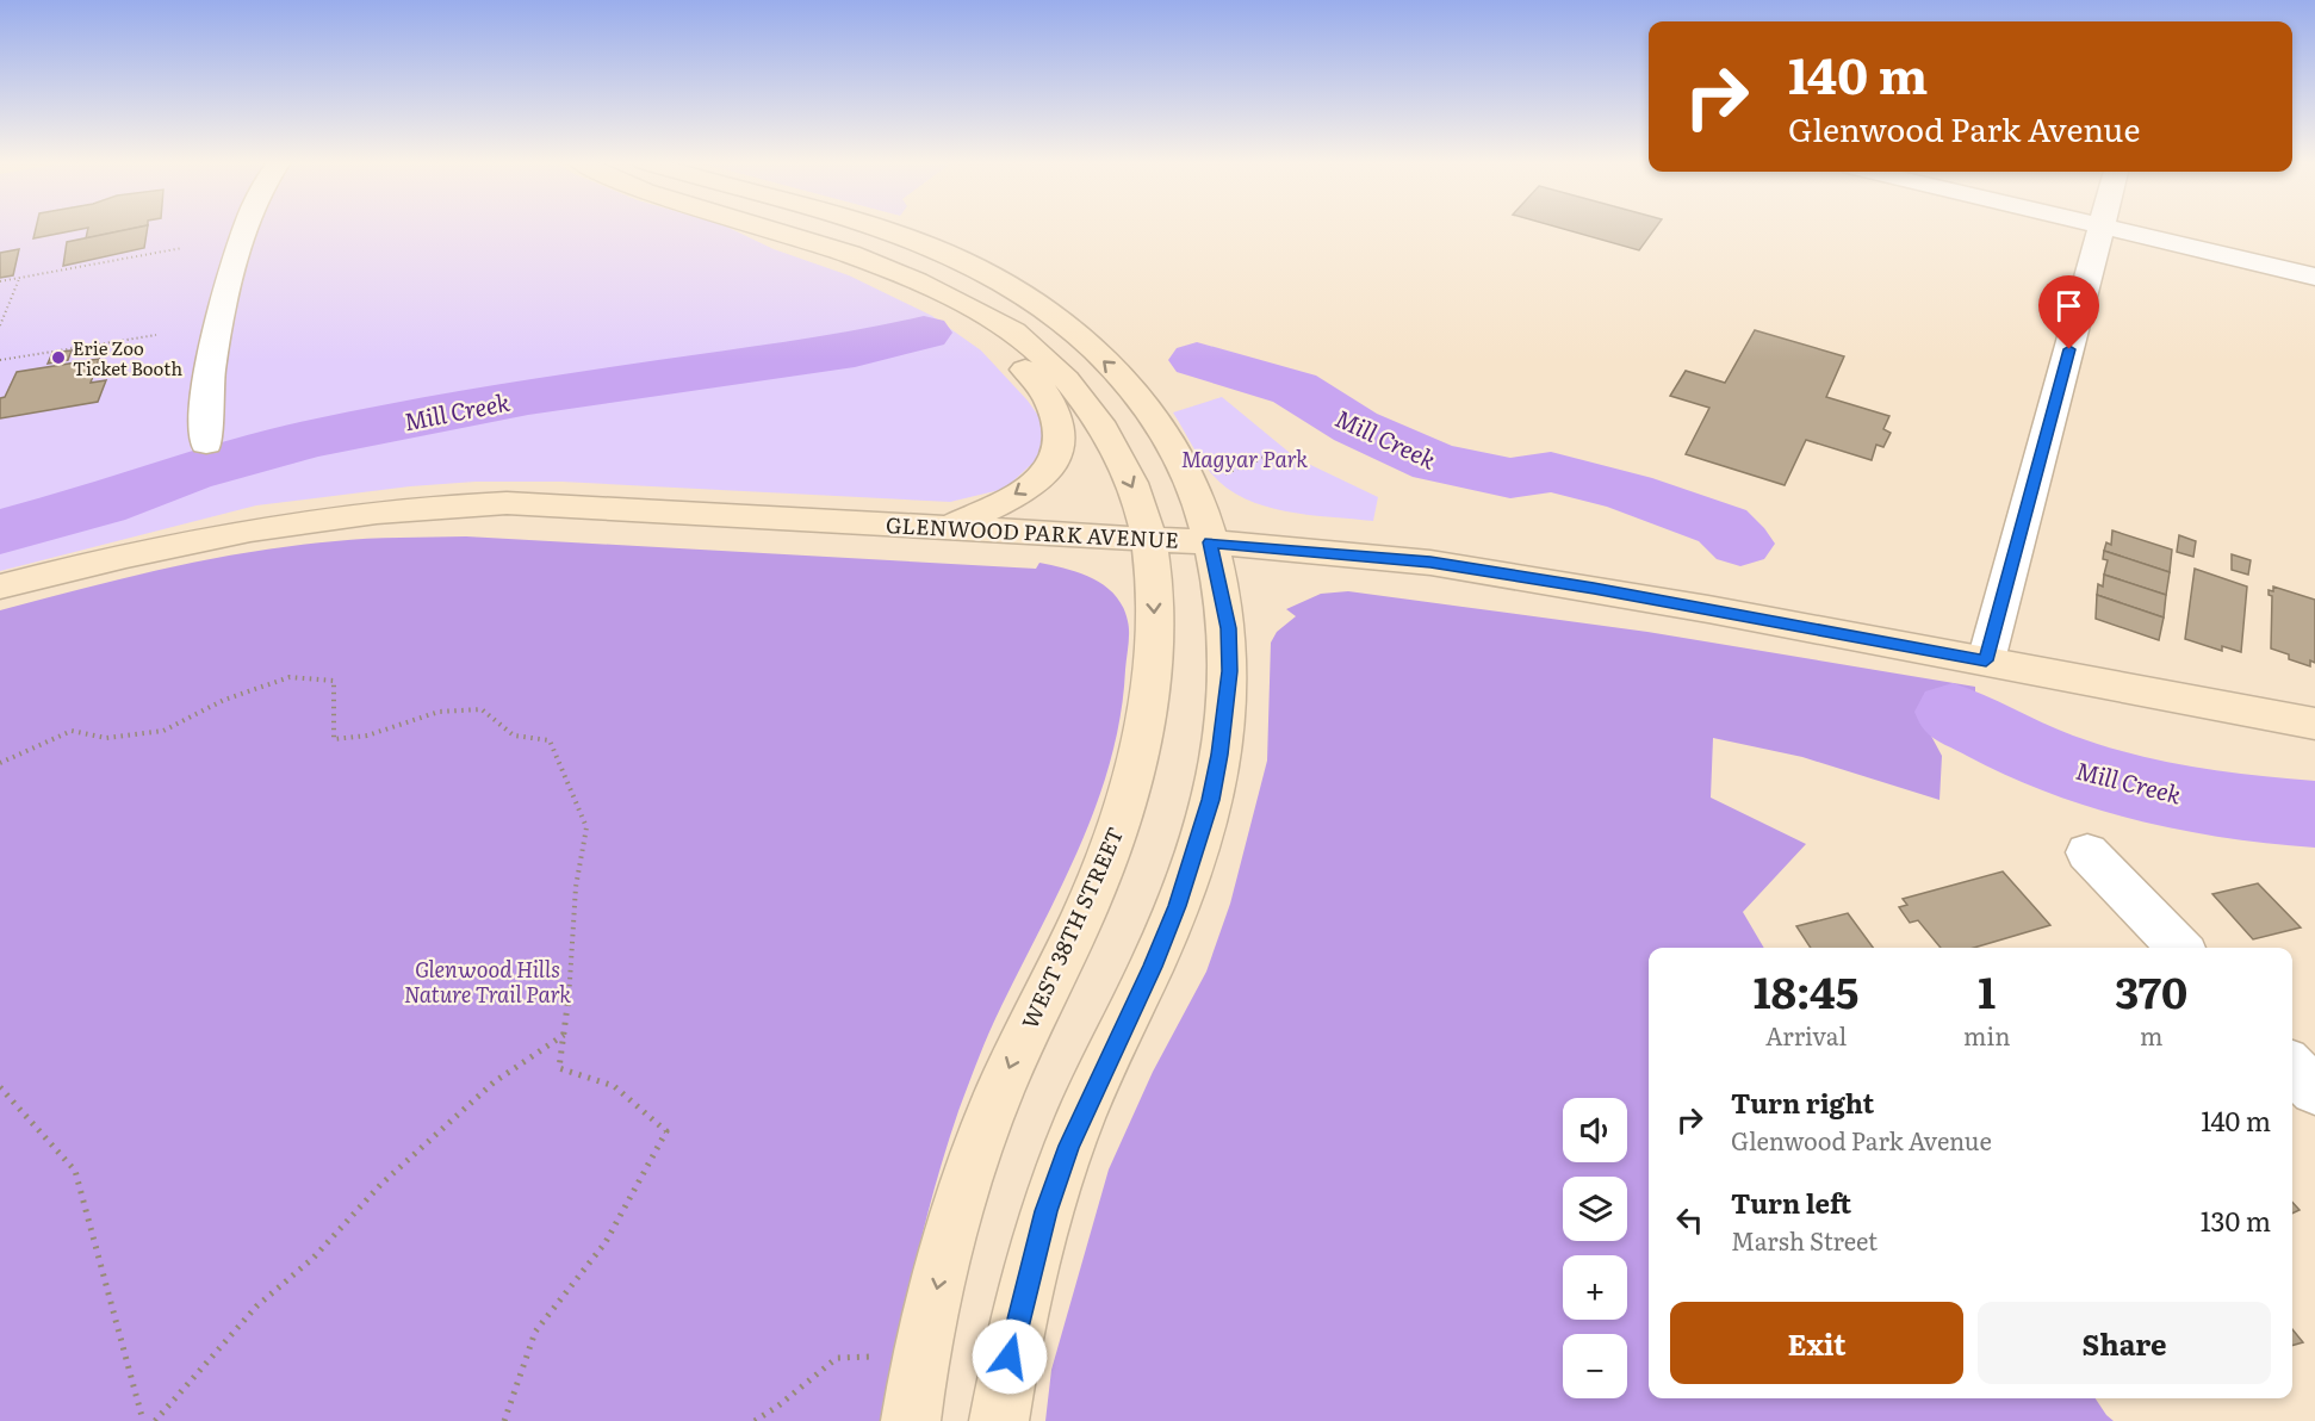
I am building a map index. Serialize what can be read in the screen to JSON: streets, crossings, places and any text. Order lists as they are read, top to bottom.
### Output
{
  "streets": {
    "main road": ["GLENWOOD PARK AVENUE", "WEST 38TH STREET"]
  },
  "crossings": [
    ["GLENWOOD PARK AVENUE", "WEST 38TH STREET"]
  ],
  "water": ["Mill Creek"],
  "parks": ["Magyar Park", "Glenwood Hills Nature Trail Park"],
  "places": ["Erie Zoo Ticket Booth"],
  "page": {
    "turn": ["140 m", "Glenwood Park Avenue"],
    "eta": [
      "18:45",
      "Arrival",
      "1",
      "min",
      "370",
      "m"
    ],
    "list": [
      {
        "name": "Turn right",
        "note": "Glenwood Park Avenue",
        "value": "140 m"
      },
      {
        "name": "Turn left",
        "note": "Marsh Street",
        "value": "130 m"
      }
    ],
    "map_buttons": ["+", "−"],
    "buttons": ["Exit", "Share"]
  }
}
